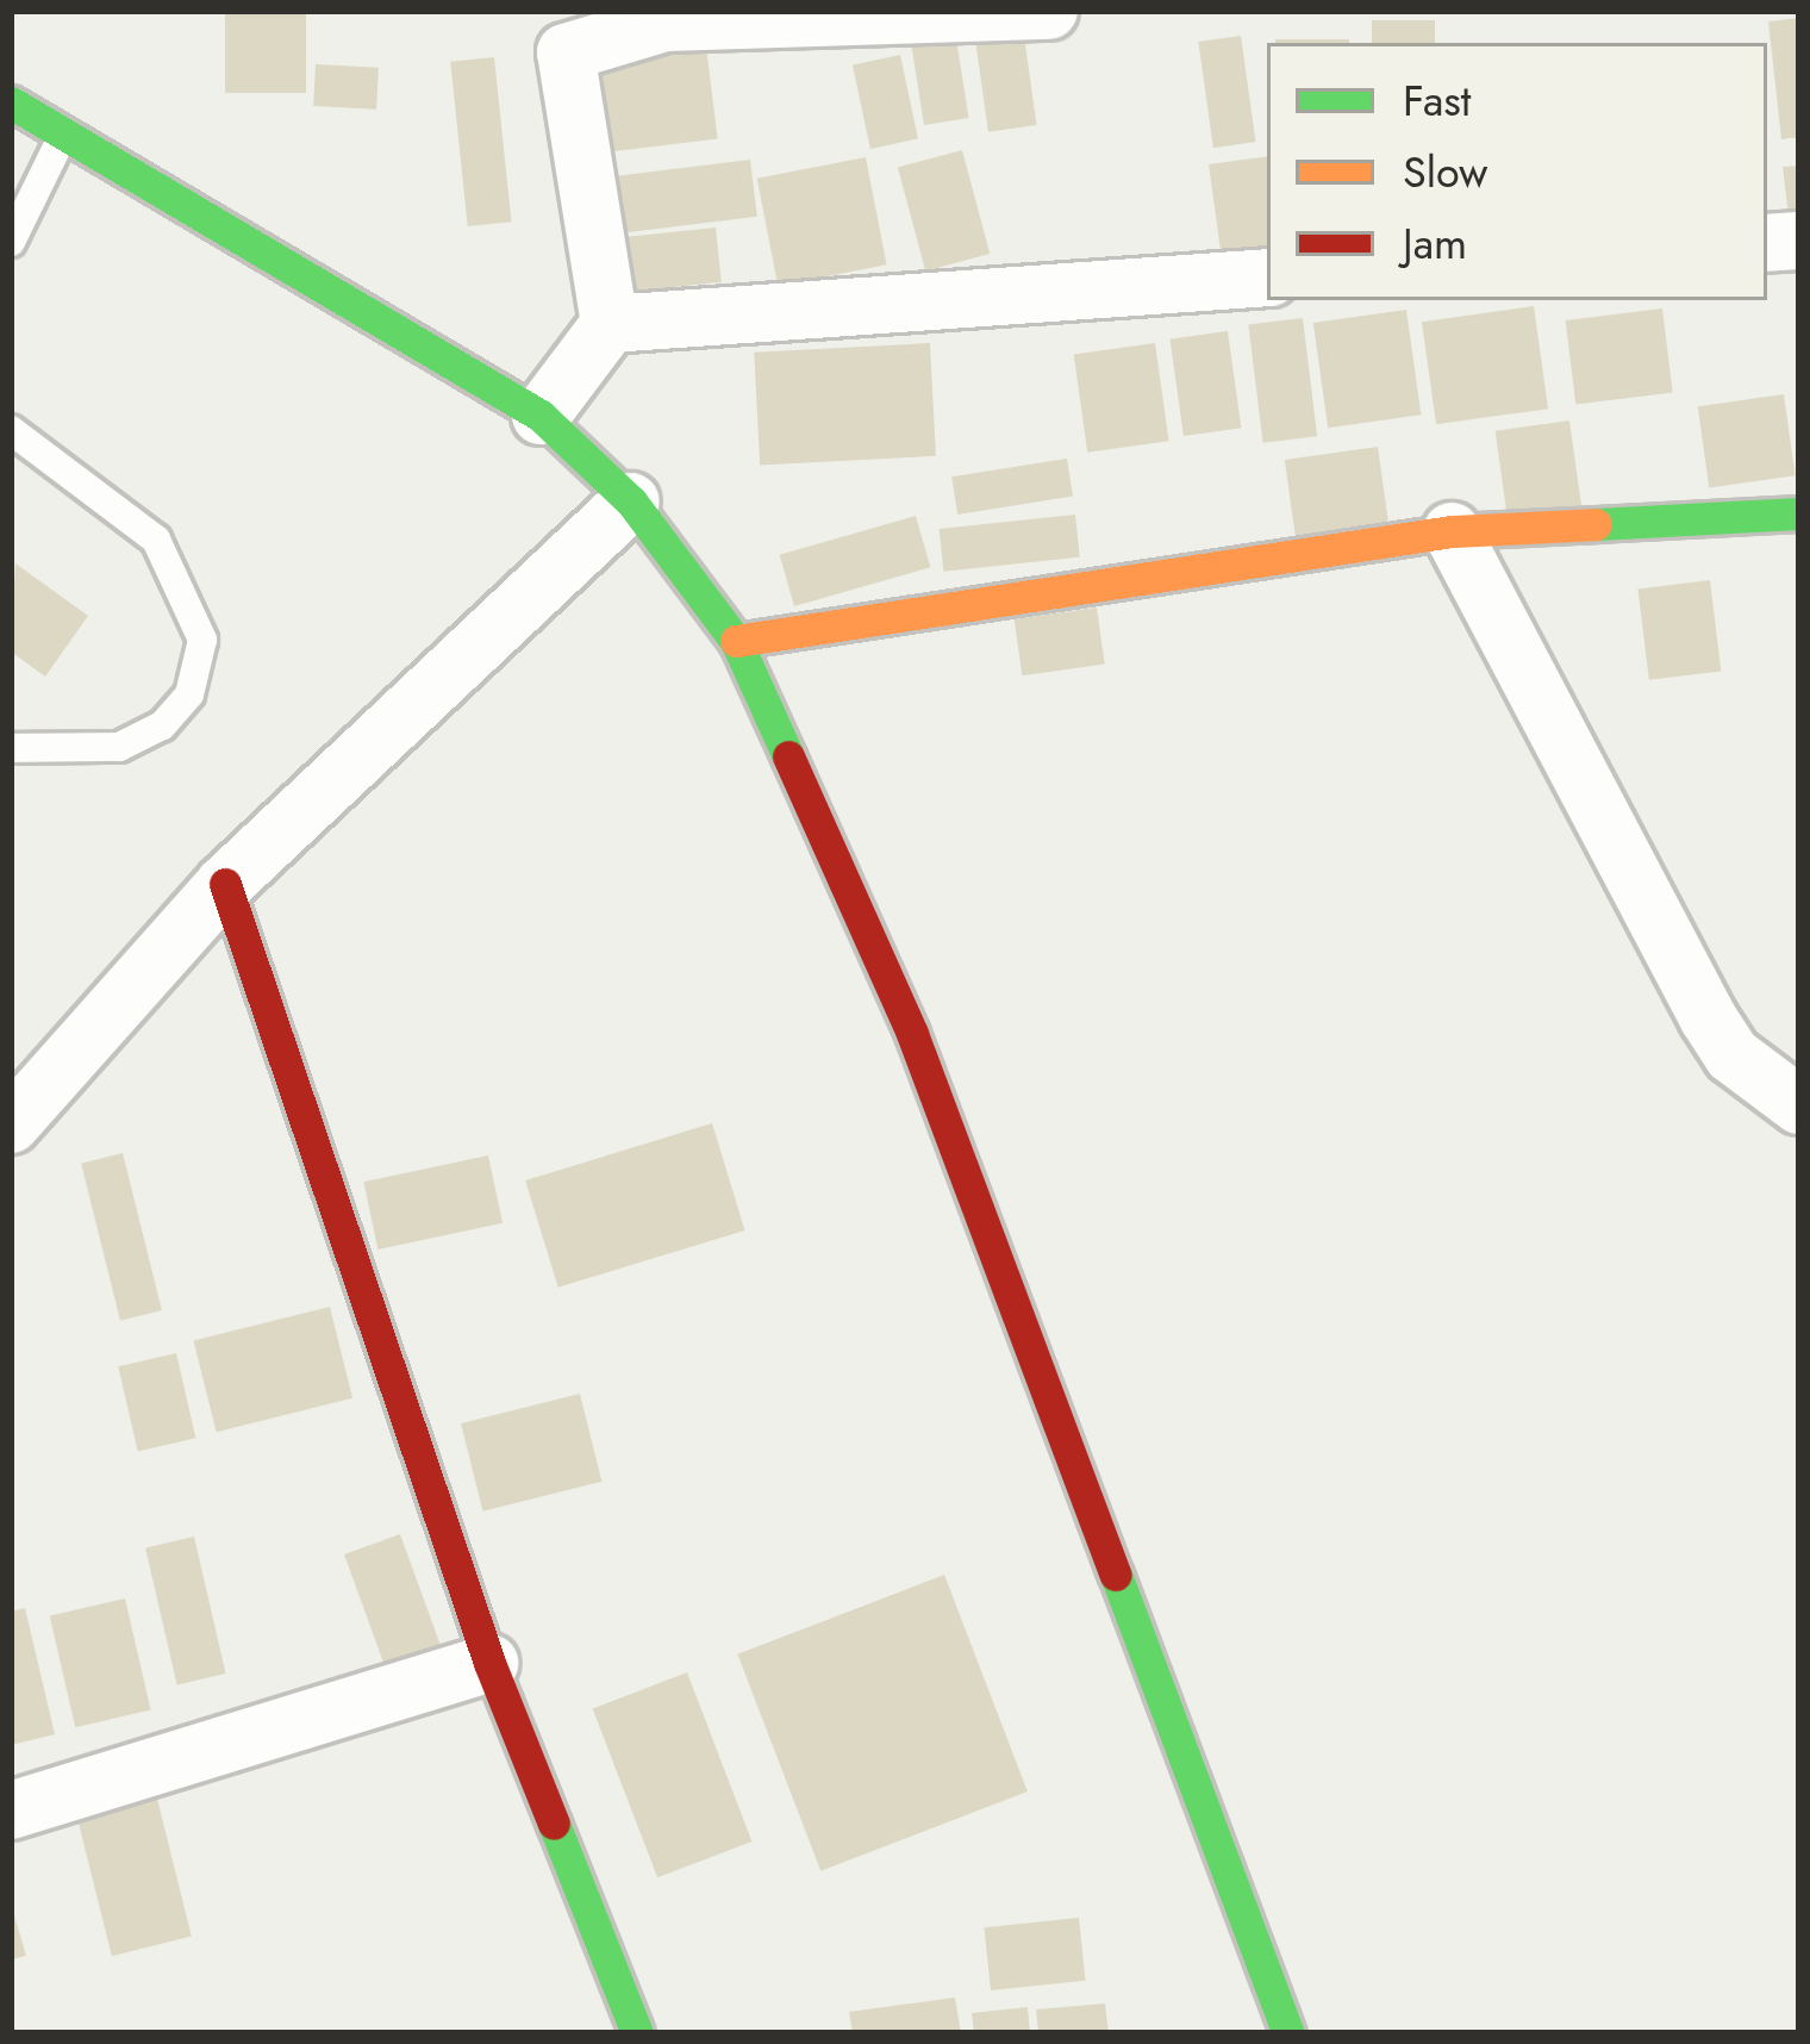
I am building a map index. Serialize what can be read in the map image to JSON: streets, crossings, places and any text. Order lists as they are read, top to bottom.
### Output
{
  "legend": ["Fast", "Slow", "Jam"]
}
